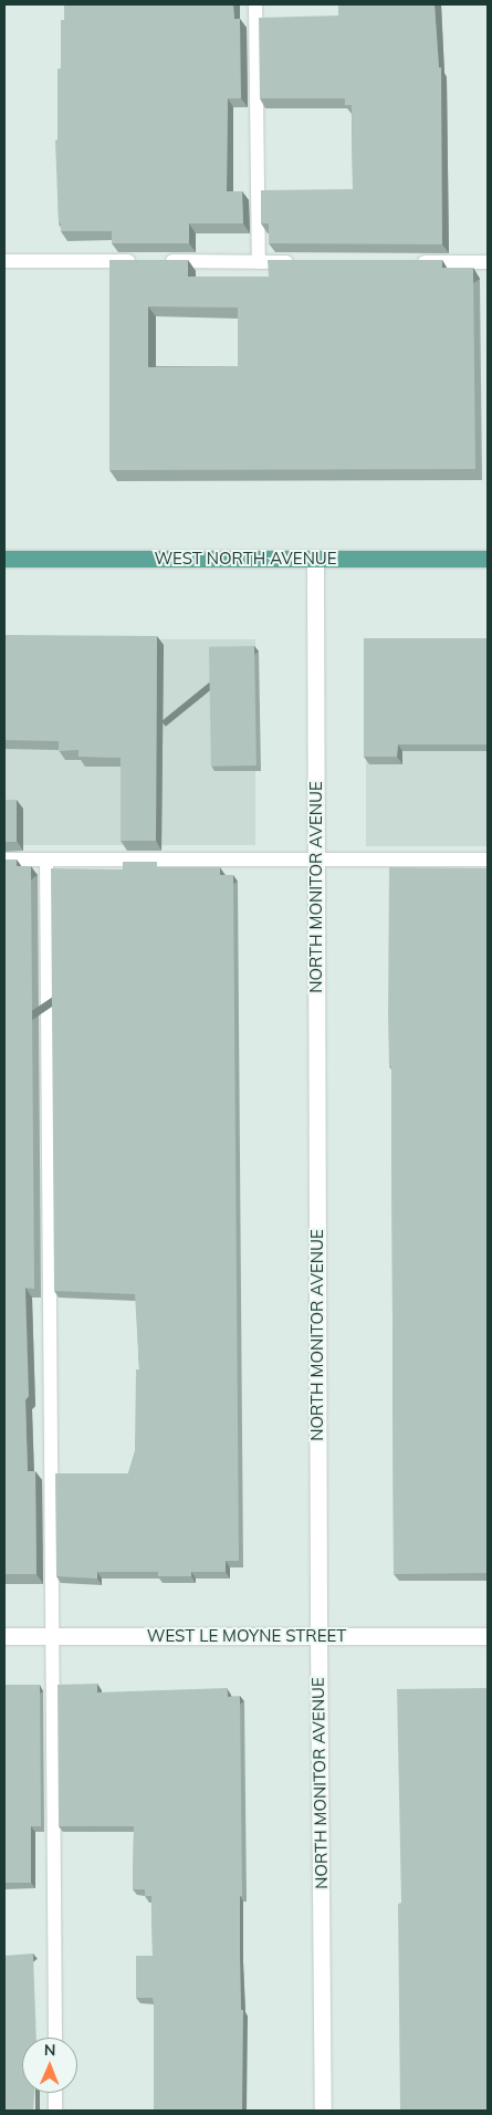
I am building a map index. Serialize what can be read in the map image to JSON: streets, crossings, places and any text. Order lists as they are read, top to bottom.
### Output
{
  "streets": {
    "main road": ["WEST NORTH AVENUE"],
    "street": ["NORTH MONITOR AVENUE", "WEST LE MOYNE STREET"]
  },
  "crossings": [
    ["WEST NORTH AVENUE", "NORTH MONITOR AVENUE"],
    ["NORTH MONITOR AVENUE", "WEST LE MOYNE STREET"]
  ],
  "north": "top"
}
